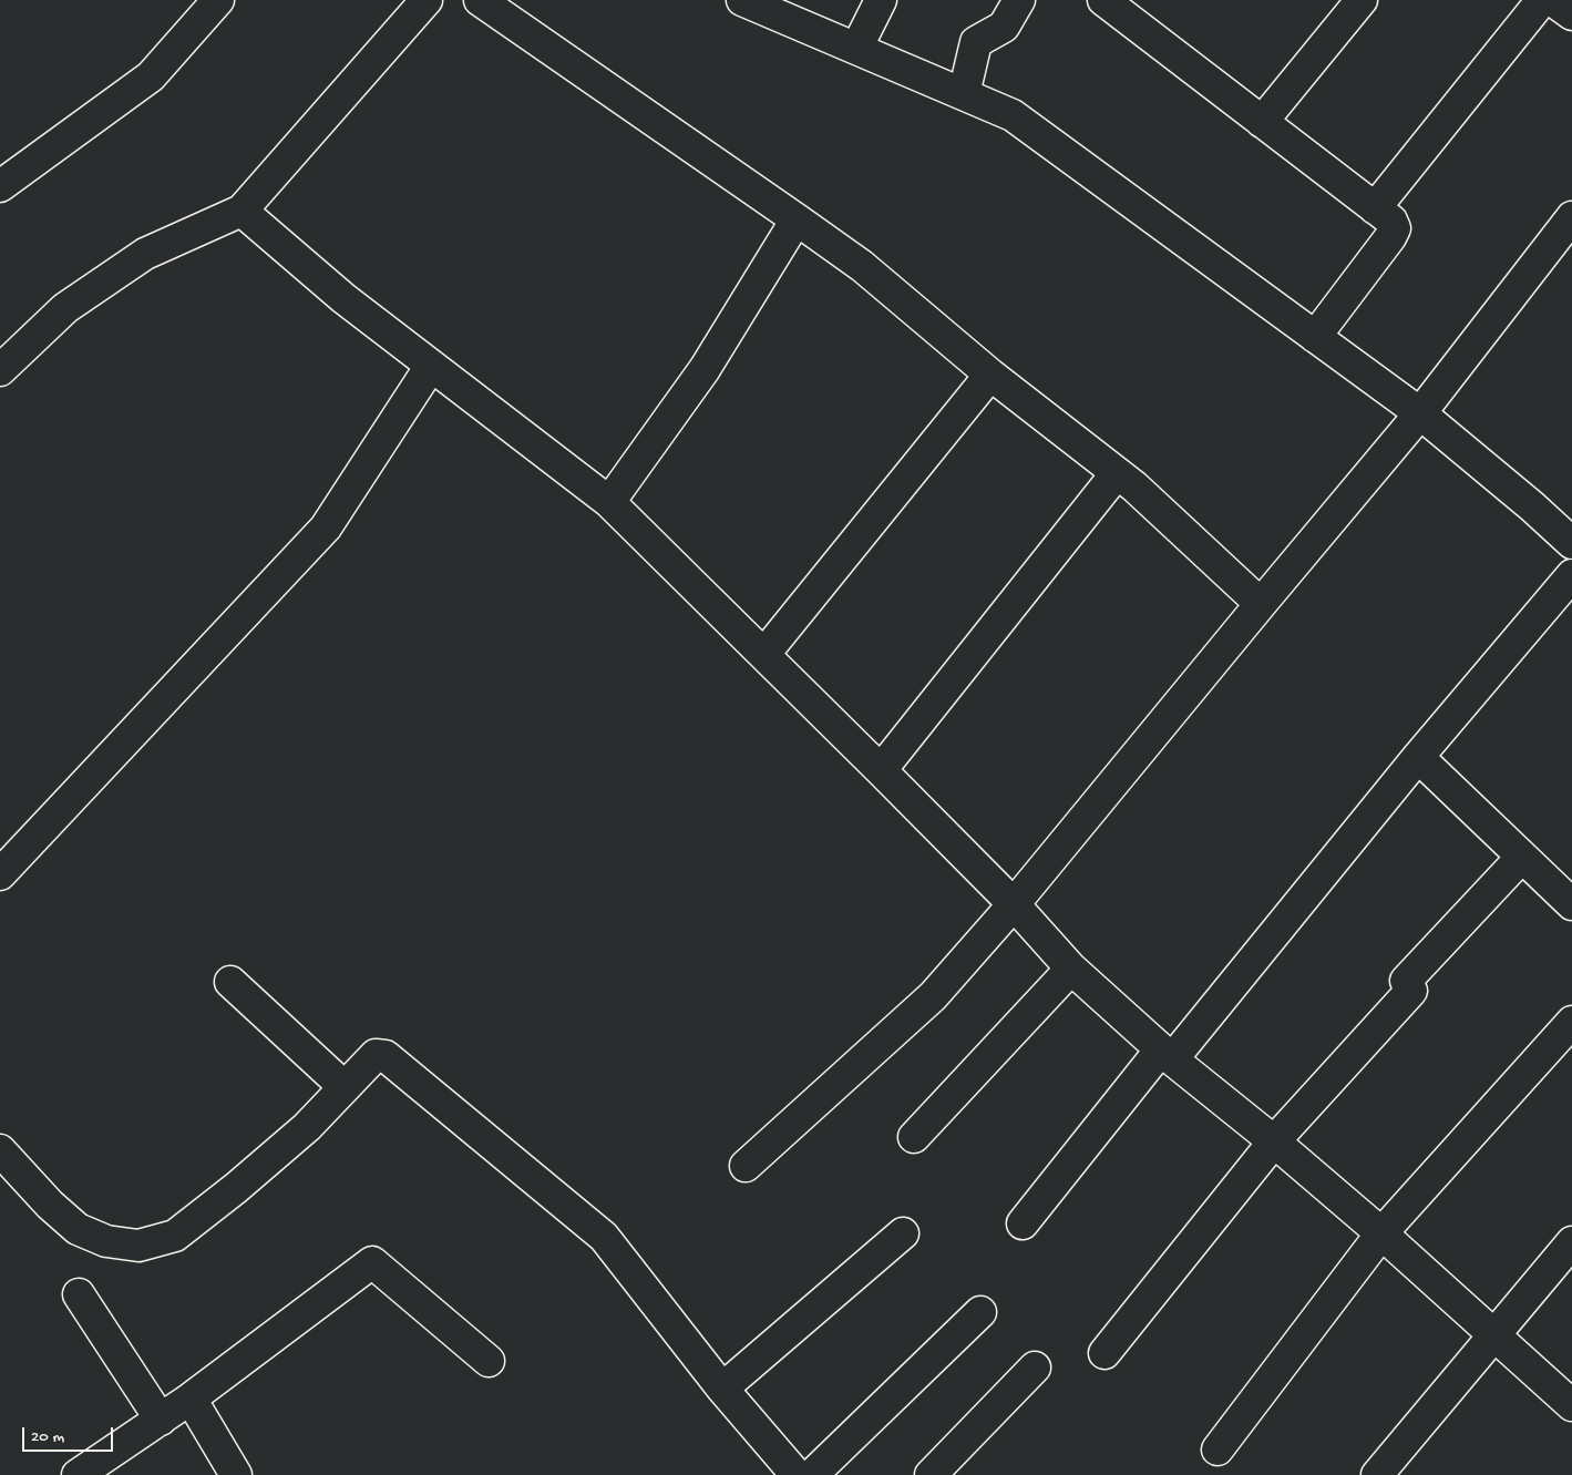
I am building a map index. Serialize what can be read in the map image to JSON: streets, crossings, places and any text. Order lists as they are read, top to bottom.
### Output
{
  "scale_bar": "20 m"
}
